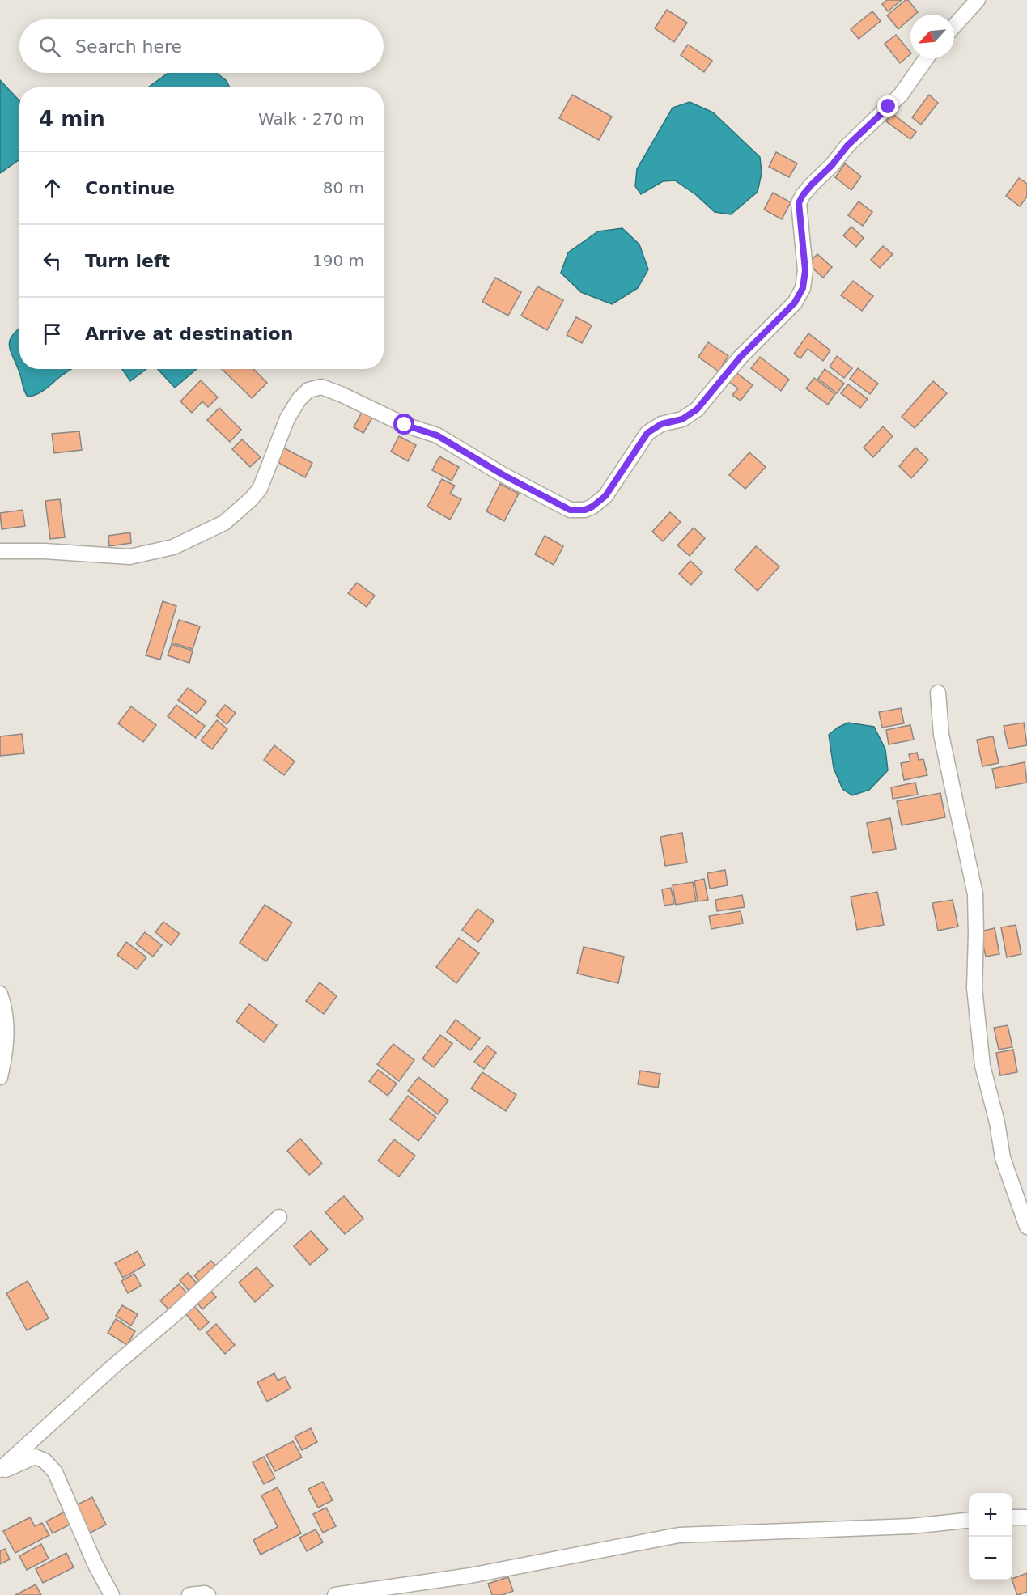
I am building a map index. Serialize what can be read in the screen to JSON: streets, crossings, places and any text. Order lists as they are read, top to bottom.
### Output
{
  "north": "bottom left",
  "page": {
    "search": "Search here",
    "heading": ["4 min", "Walk · 270 m"],
    "list": [
      ["Continue", "80 m"],
      ["Turn left", "190 m"],
      "Arrive at destination"
    ],
    "map_buttons": ["+", "−"]
  }
}
